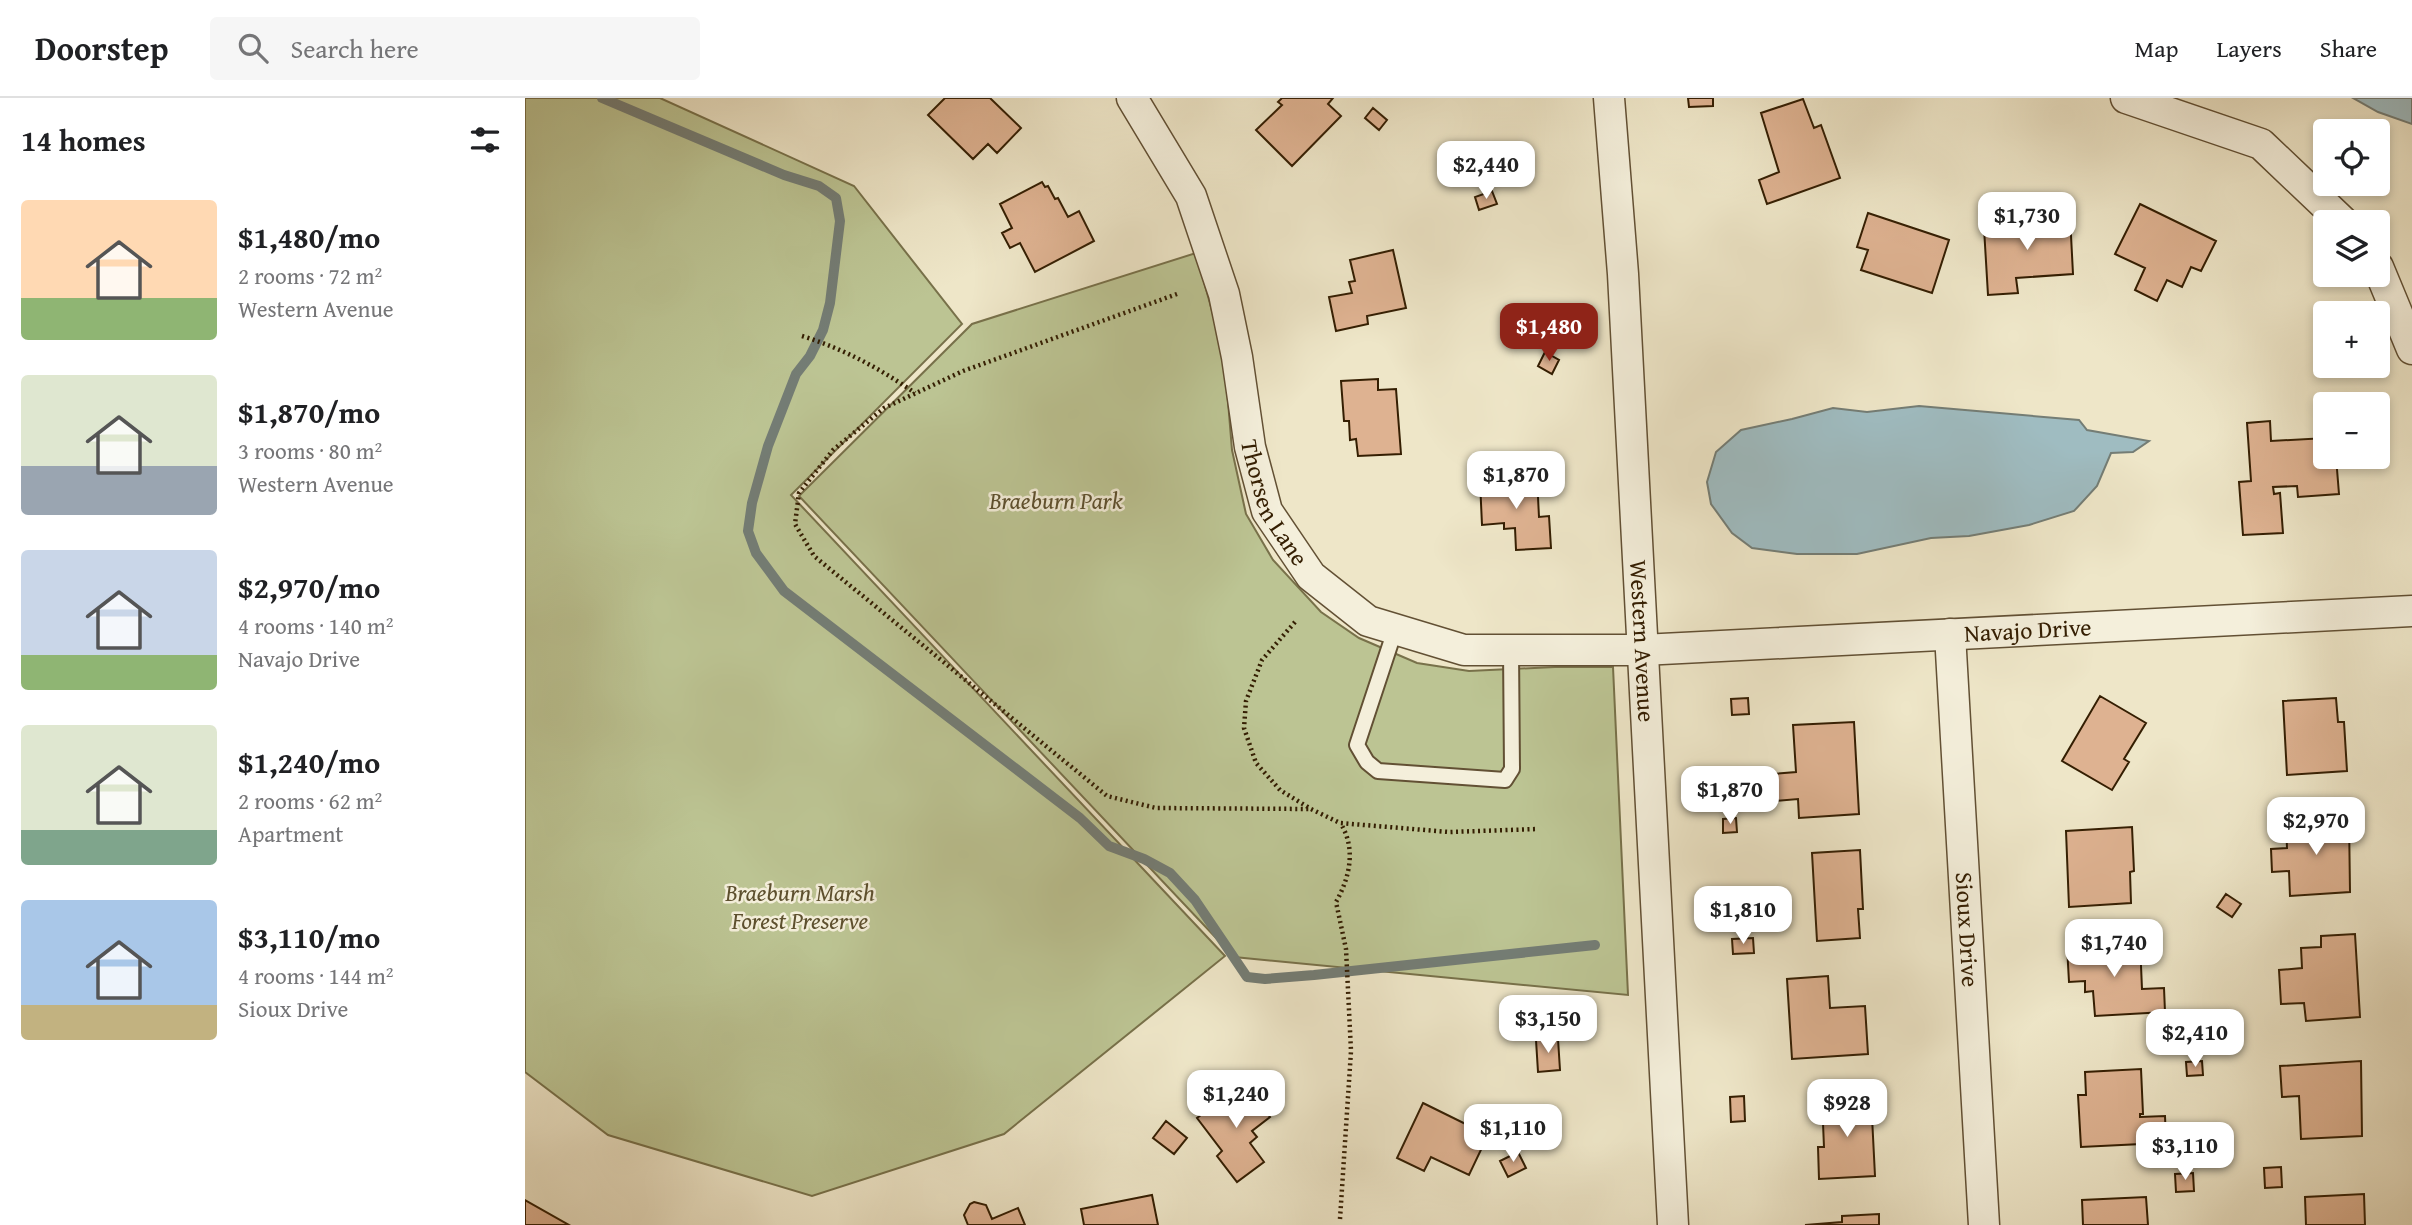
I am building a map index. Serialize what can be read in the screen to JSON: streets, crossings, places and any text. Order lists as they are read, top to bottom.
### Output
{
  "streets": {
    "street": [
      "Thorsen Lane",
      "Navajo Drive",
      "Western Avenue",
      "Sioux Drive"
    ]
  },
  "crossings": [
    ["Thorsen Lane", "Navajo Drive"],
    ["Thorsen Lane", "Western Avenue"],
    ["Navajo Drive", "Western Avenue"],
    ["Navajo Drive", "Sioux Drive"]
  ],
  "parks": ["Braeburn Park", "Braeburn Marsh Forest Preserve"],
  "page": {
    "header": "Doorstep",
    "search": "Search here",
    "nav": ["Map", "Layers", "Share"],
    "heading": "14 homes",
    "map_buttons": ["+", "−"],
    "price": [
      "$2,440",
      "$1,730",
      "$1,480",
      "$1,870",
      "$1,870",
      "$2,970",
      "$1,810",
      "$1,740",
      "$3,150",
      "$2,410",
      "$1,240",
      "$928",
      "$1,110",
      "$3,110"
    ],
    "list": [
      {
        "name": "$1,480/mo",
        "note": "2 rooms · 72 m² · Western Avenue"
      },
      {
        "name": "$1,870/mo",
        "note": "3 rooms · 80 m² · Western Avenue"
      },
      {
        "name": "$2,970/mo",
        "note": "4 rooms · 140 m² · Navajo Drive"
      },
      {
        "name": "$1,240/mo",
        "note": "2 rooms · 62 m² · Apartment"
      },
      {
        "name": "$3,110/mo",
        "note": "4 rooms · 144 m² · Sioux Drive"
      }
    ]
  }
}
